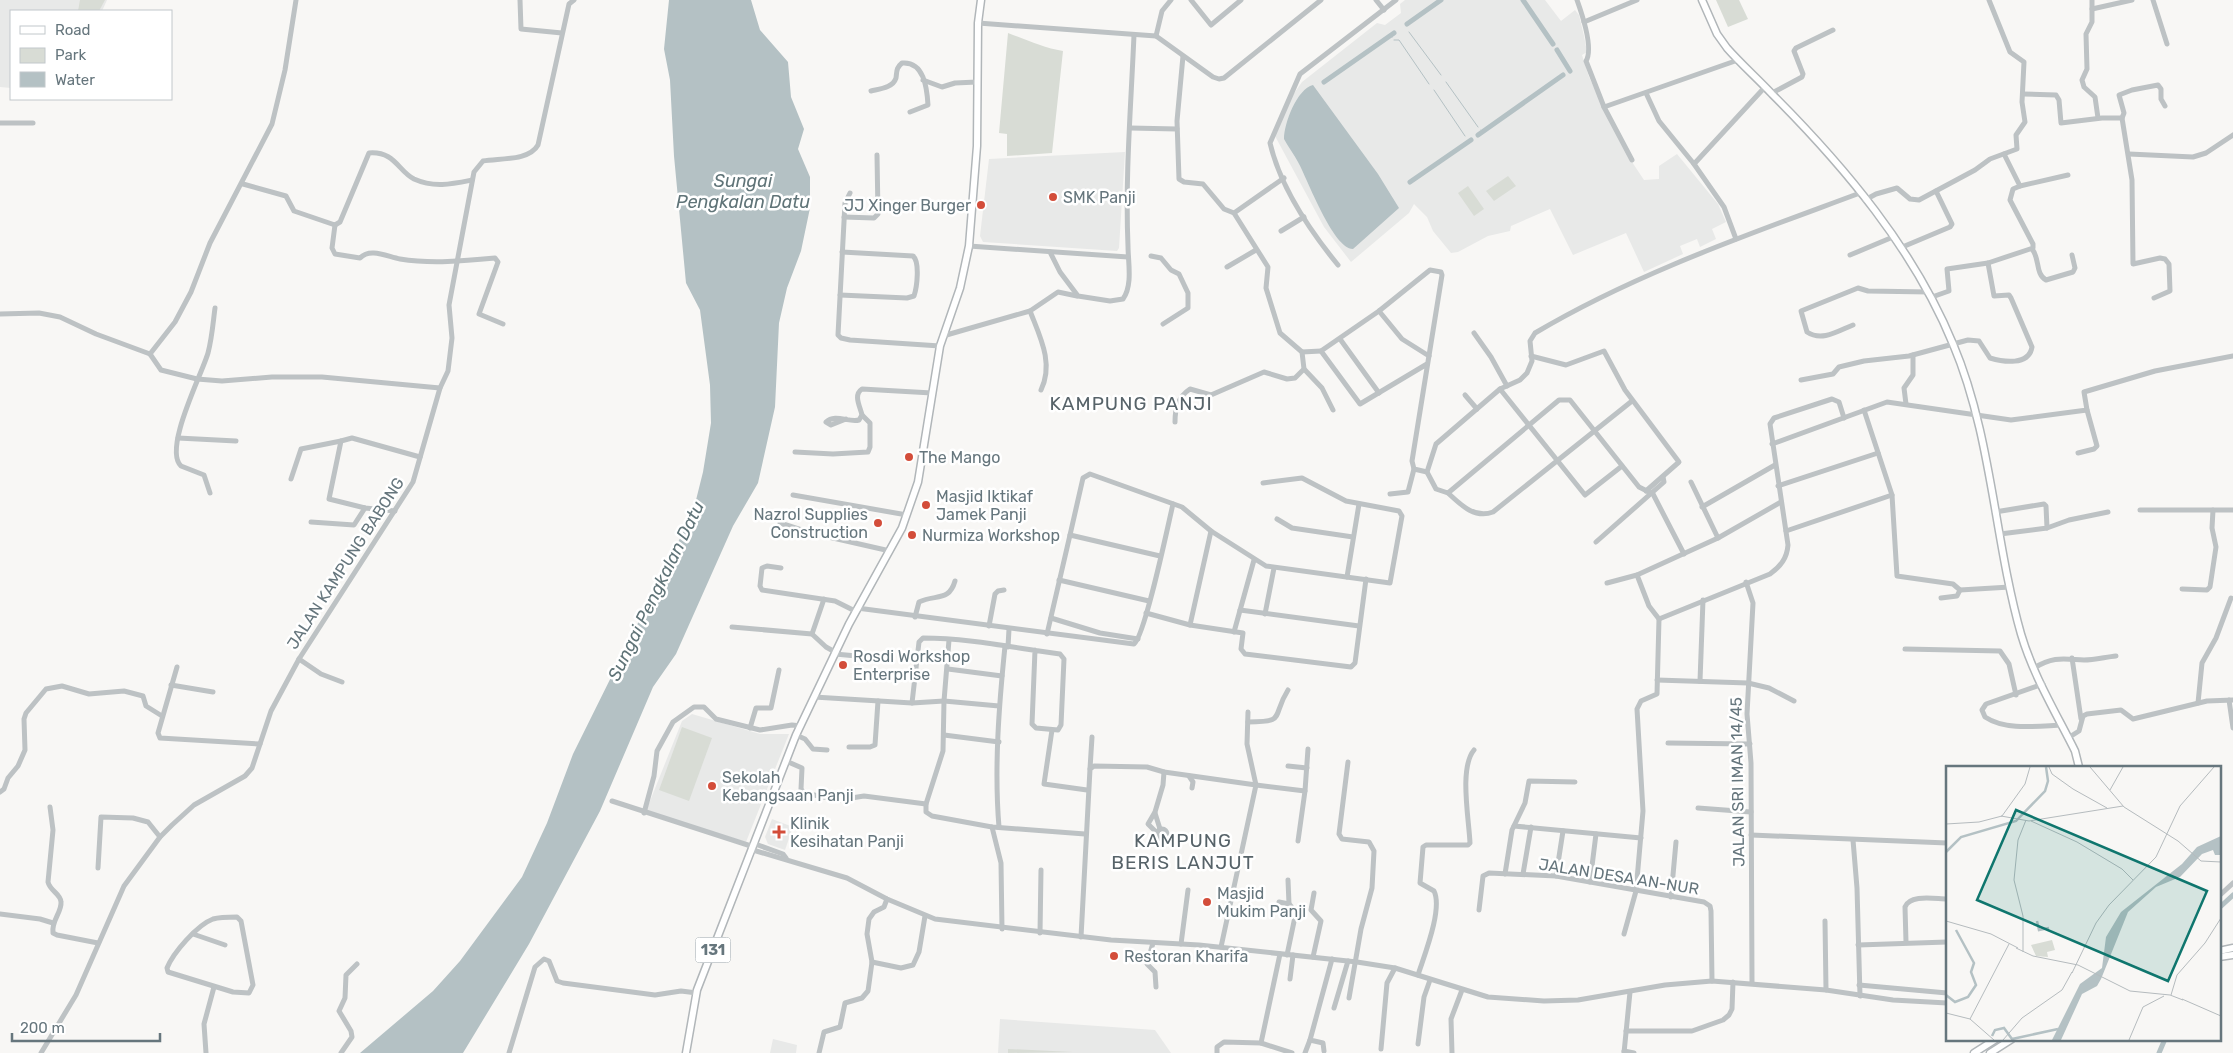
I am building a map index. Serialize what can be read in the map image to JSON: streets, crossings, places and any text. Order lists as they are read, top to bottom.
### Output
{
  "streets": {
    "main road": ["131"],
    "street": ["JALAN KAMPUNG BABONG", "JALAN SRI IMAN 14/45", "JALAN DESA AN-NUR"]
  },
  "districts": ["KAMPUNG PANJI", "KAMPUNG BERIS LANJUT"],
  "water": ["Sungai Pengkalan Datu"],
  "places": {
    "other": [
      "SMK Panji",
      "JJ Xinger Burger",
      "The Mango",
      "Masjid Iktikaf Jamek Panji",
      "Nazrol Supplies Construction",
      "Nurmiza Workshop",
      "Rosdi Workshop Enterprise",
      "Sekolah Kebangsaan Panji",
      "Masjid Mukim Panji",
      "Restoran Kharifa"
    ],
    "health": ["Klinik Kesihatan Panji"]
  },
  "legend": ["Road", "Park", "Water"],
  "scale_bar": "200 m"
}
